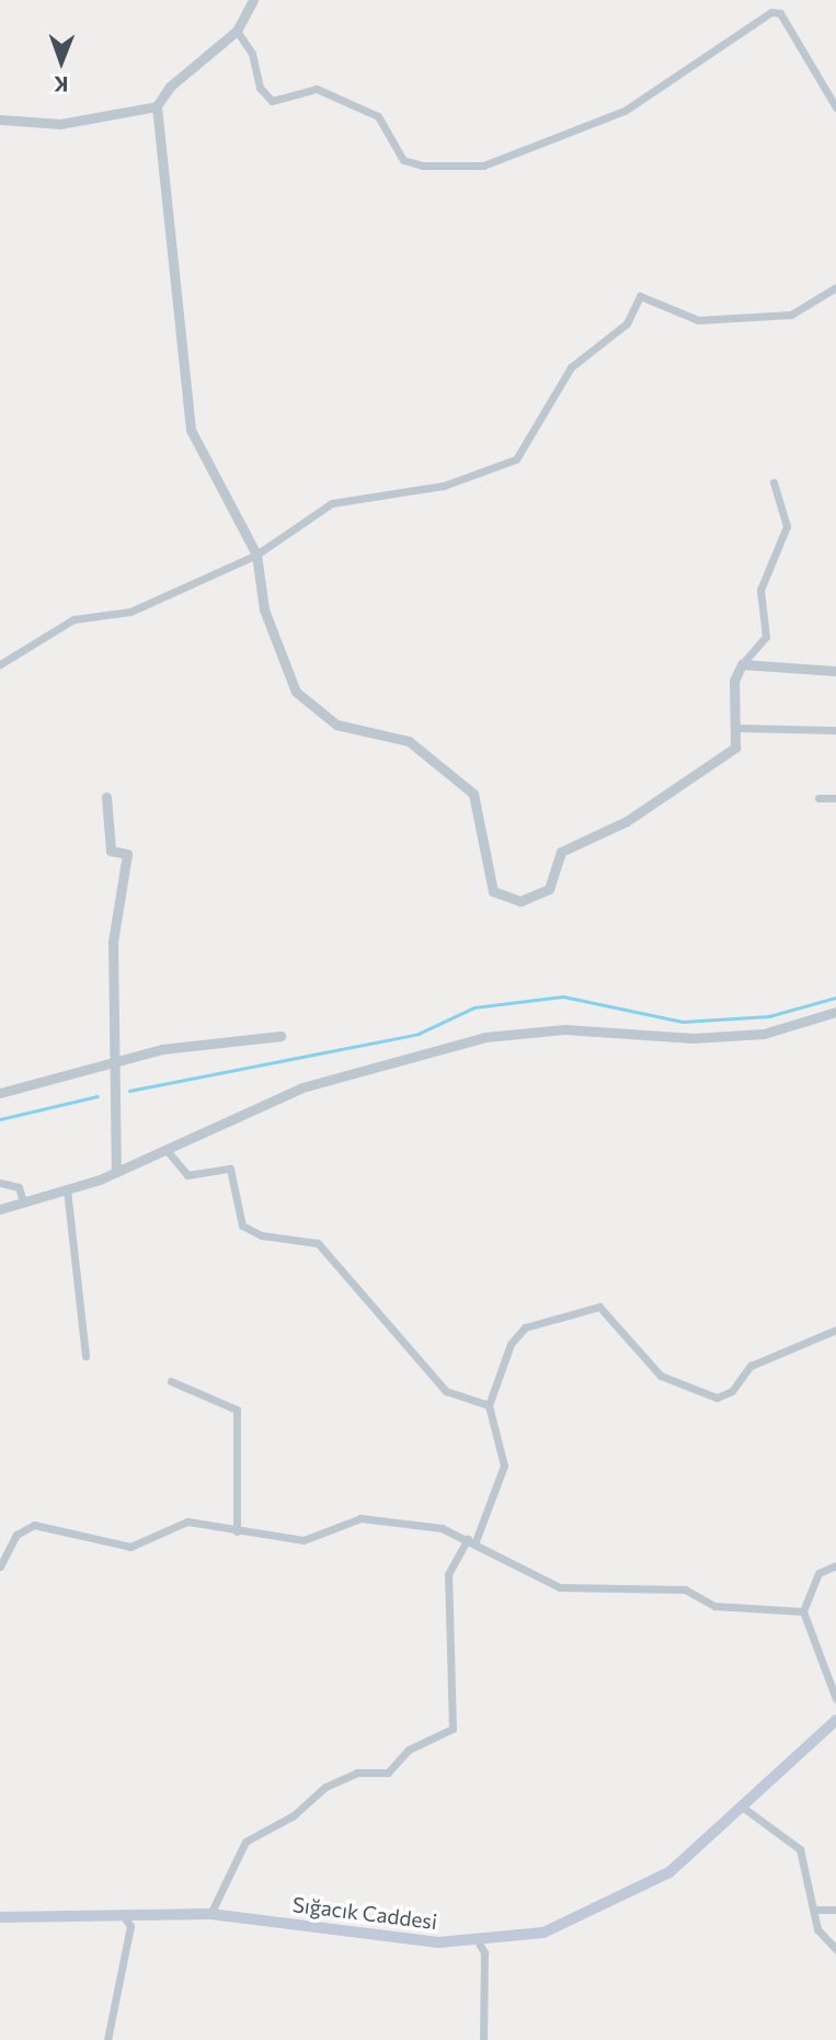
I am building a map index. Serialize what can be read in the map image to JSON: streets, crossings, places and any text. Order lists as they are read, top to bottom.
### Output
{
  "streets": {
    "main road": ["Sığacık Caddesi"]
  },
  "north": "bottom"
}
